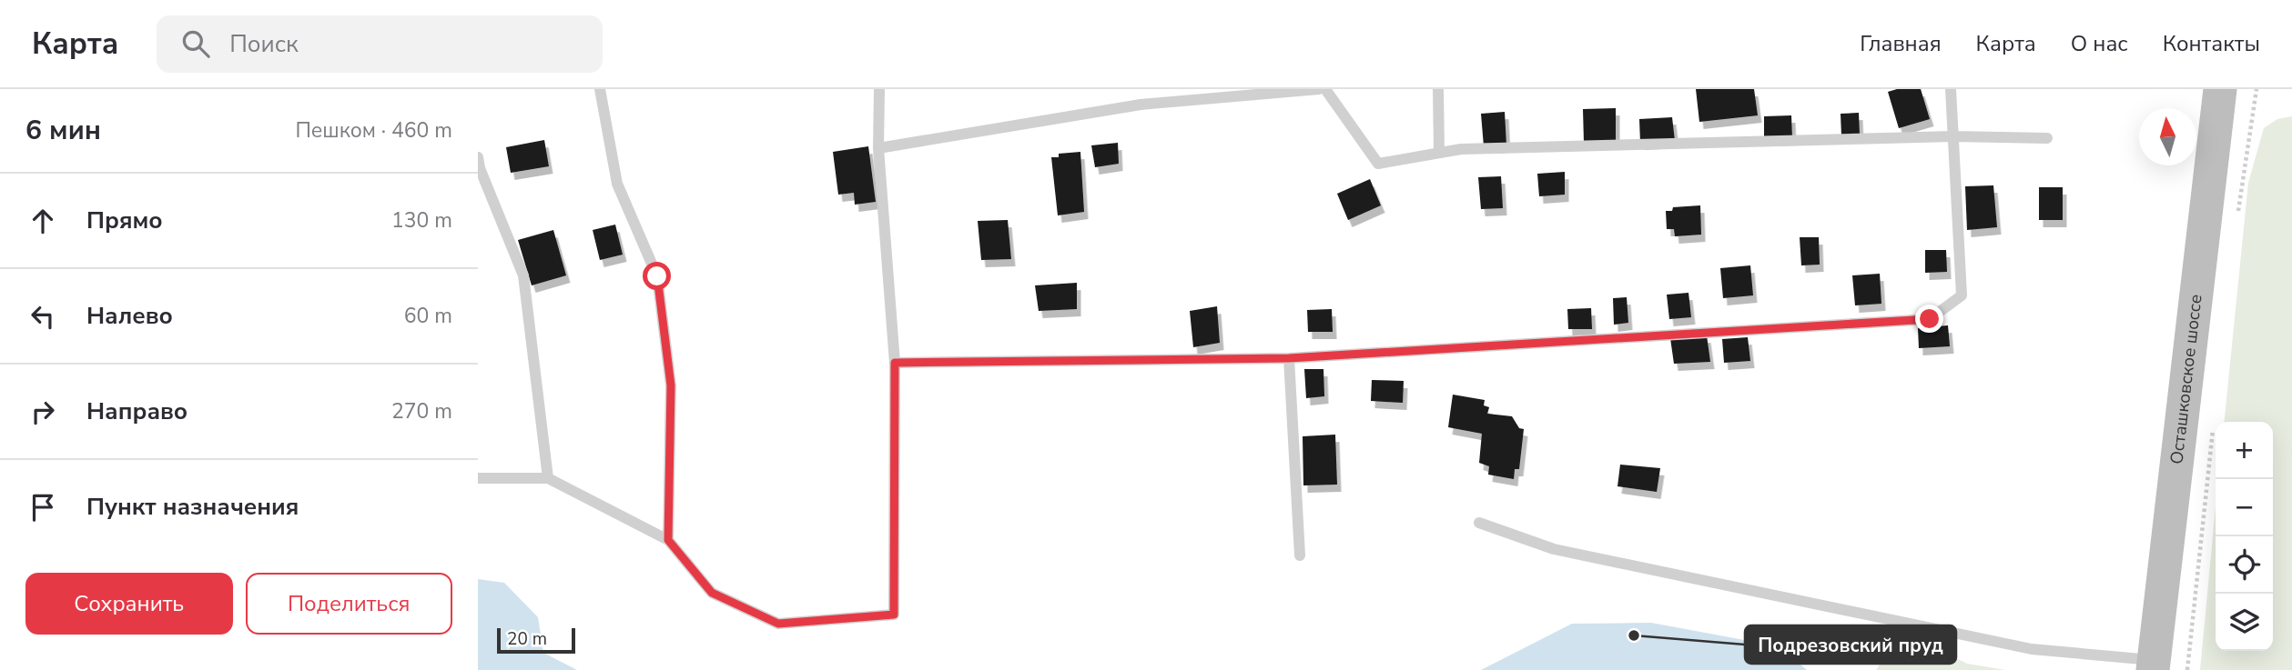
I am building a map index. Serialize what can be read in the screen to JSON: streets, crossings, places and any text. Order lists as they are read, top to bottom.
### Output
{
  "streets": {
    "main road": ["Осташковское шоссе"]
  },
  "places": ["Подрезовский пруд"],
  "scale_bar": "20 m",
  "north": "top",
  "page": {
    "header": "Карта",
    "search": "Поиск",
    "nav": [
      "Главная",
      "Карта",
      "О нас",
      "Контакты"
    ],
    "heading": ["6 мин", "Пешком · 460 m"],
    "list": [
      ["Прямо", "130 m"],
      ["Налево", "60 m"],
      ["Направо", "270 m"],
      "Пункт назначения"
    ],
    "map_buttons": ["+", "−"],
    "buttons": ["Сохранить", "Поделиться"],
    "scale": "20 m"
  }
}
